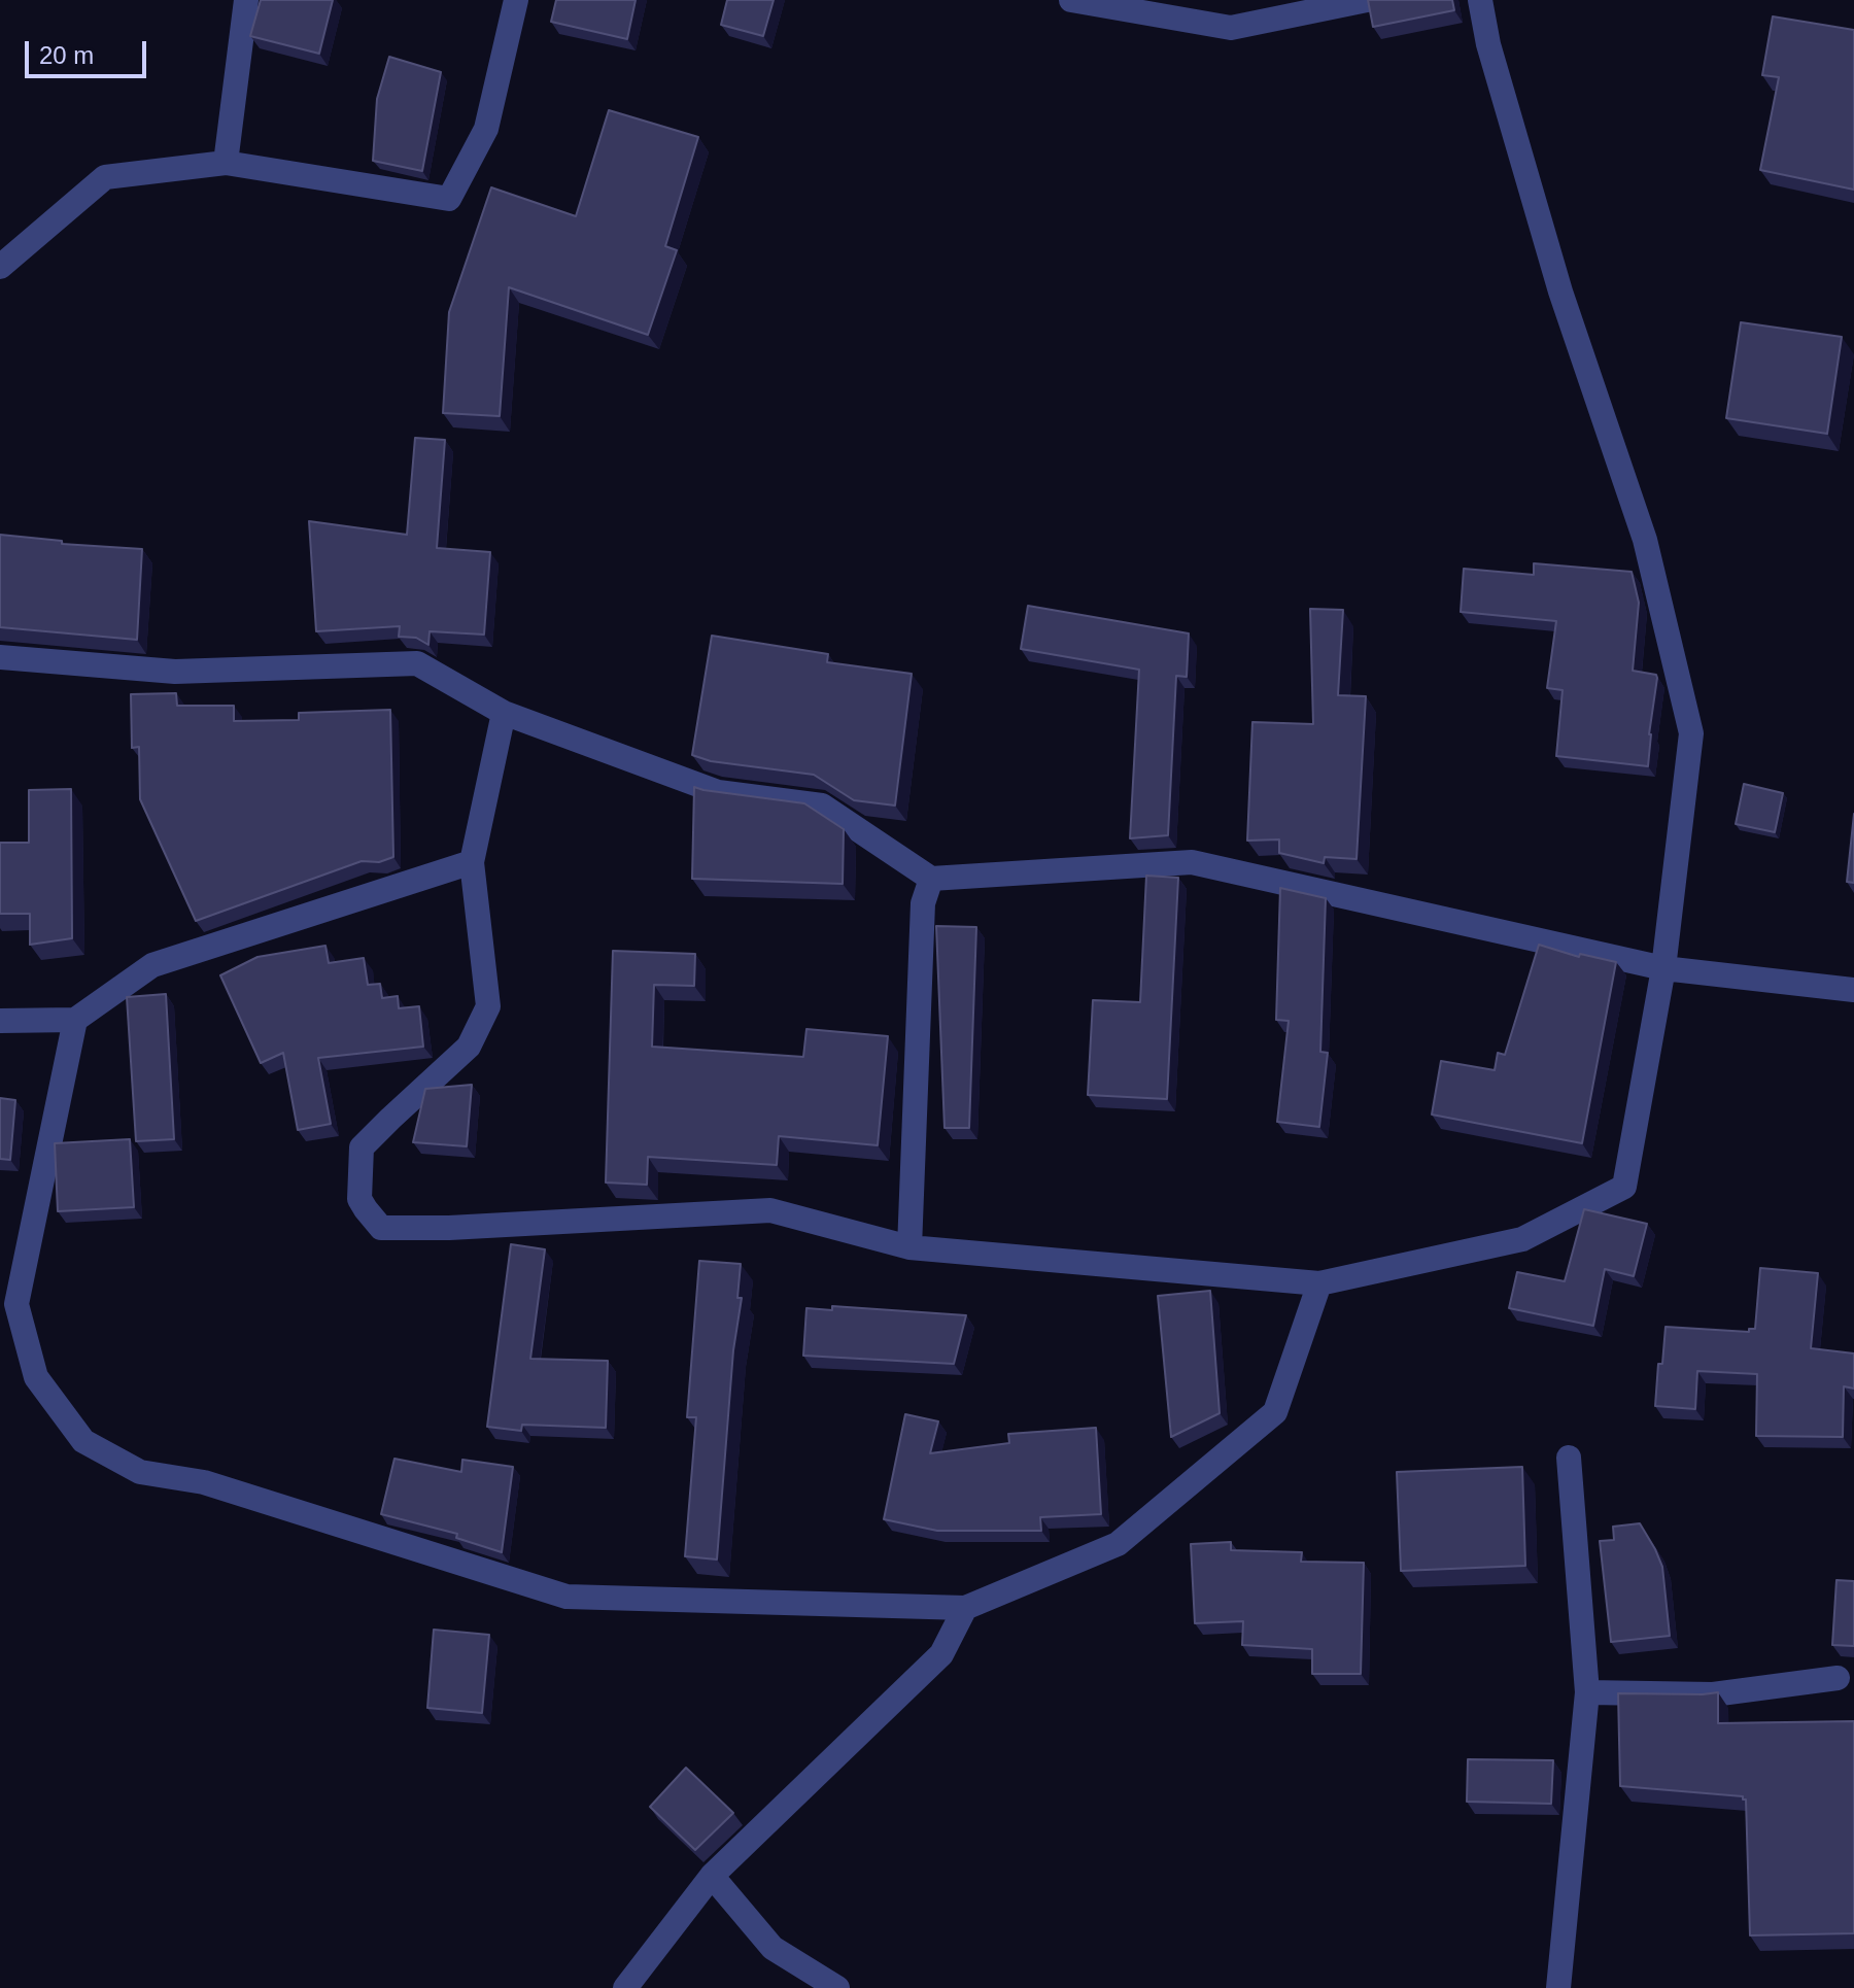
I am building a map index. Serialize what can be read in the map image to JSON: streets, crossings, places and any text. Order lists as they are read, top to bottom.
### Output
{
  "scale_bar": "20 m"
}
